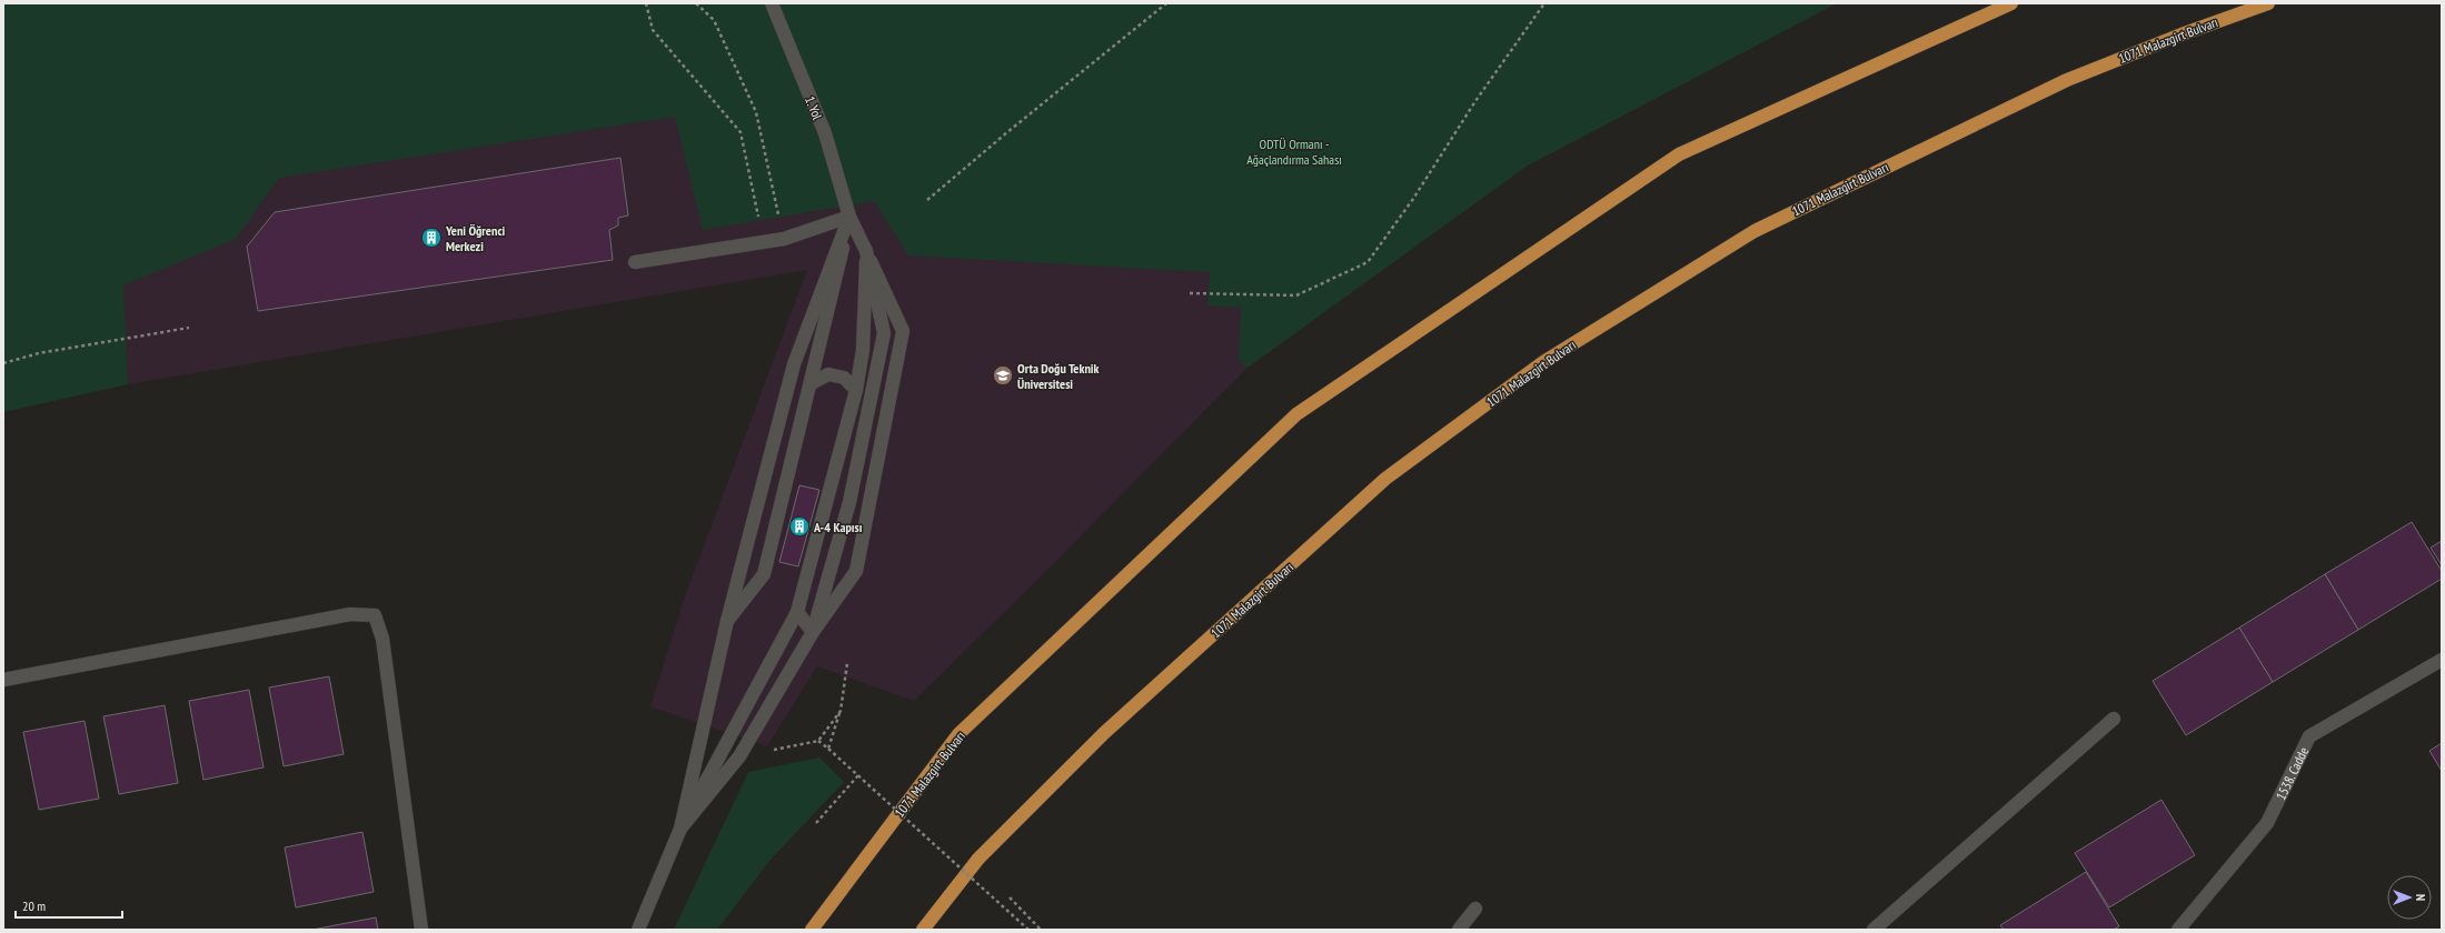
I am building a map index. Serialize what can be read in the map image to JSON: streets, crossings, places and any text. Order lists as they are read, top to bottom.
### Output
{
  "streets": {
    "main road": ["1071 Malazgirt Bulvarı"],
    "street": ["1. Yol", "1538. Cadde"]
  },
  "parks": ["ODTÜ Ormanı - Ağaçlandırma Sahası"],
  "places": {
    "building": ["Yeni Öğrenci Merkezi", "A-4 Kapısı"],
    "school or university": ["Orta Doğu Teknik Üniversitesi"]
  },
  "scale_bar": "20 m",
  "north": "right"
}
